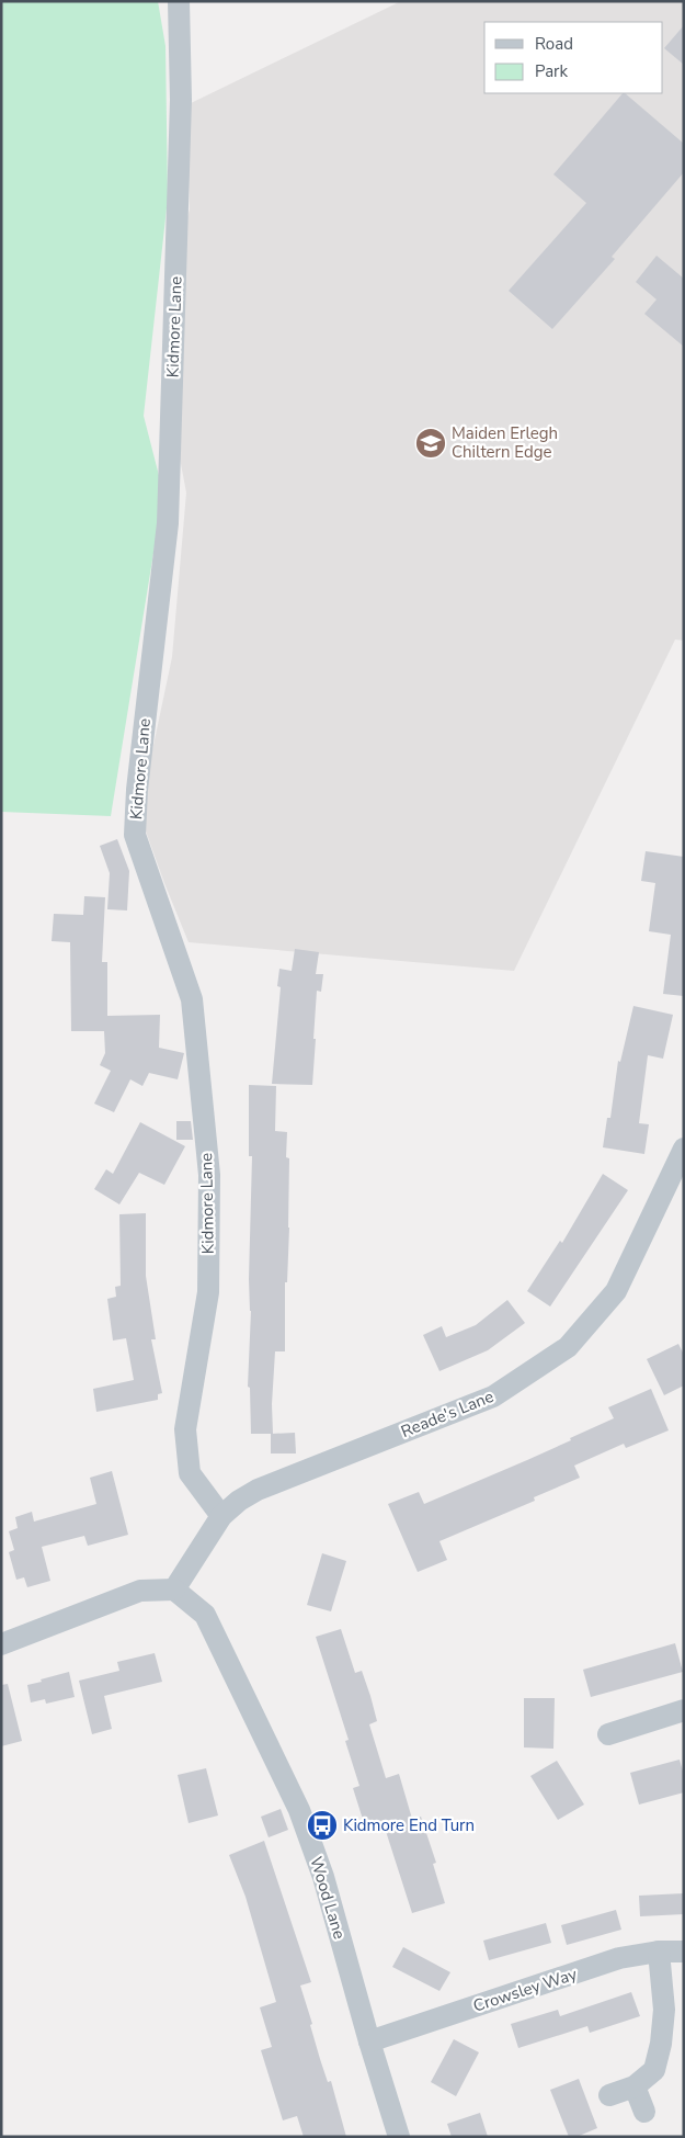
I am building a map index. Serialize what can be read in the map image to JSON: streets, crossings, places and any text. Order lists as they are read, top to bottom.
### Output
{
  "streets": {
    "street": [
      "Kidmore Lane",
      "Reade's Lane",
      "Wood Lane",
      "Crowsley Way"
    ]
  },
  "crossings": [
    ["Kidmore Lane", "Reade's Lane"],
    ["Reade's Lane", "Wood Lane"],
    ["Wood Lane", "Crowsley Way"]
  ],
  "places": {
    "school or university": ["Maiden Erlegh Chiltern Edge"],
    "bus stop": ["Kidmore End Turn"]
  },
  "legend": ["Road", "Park"]
}
